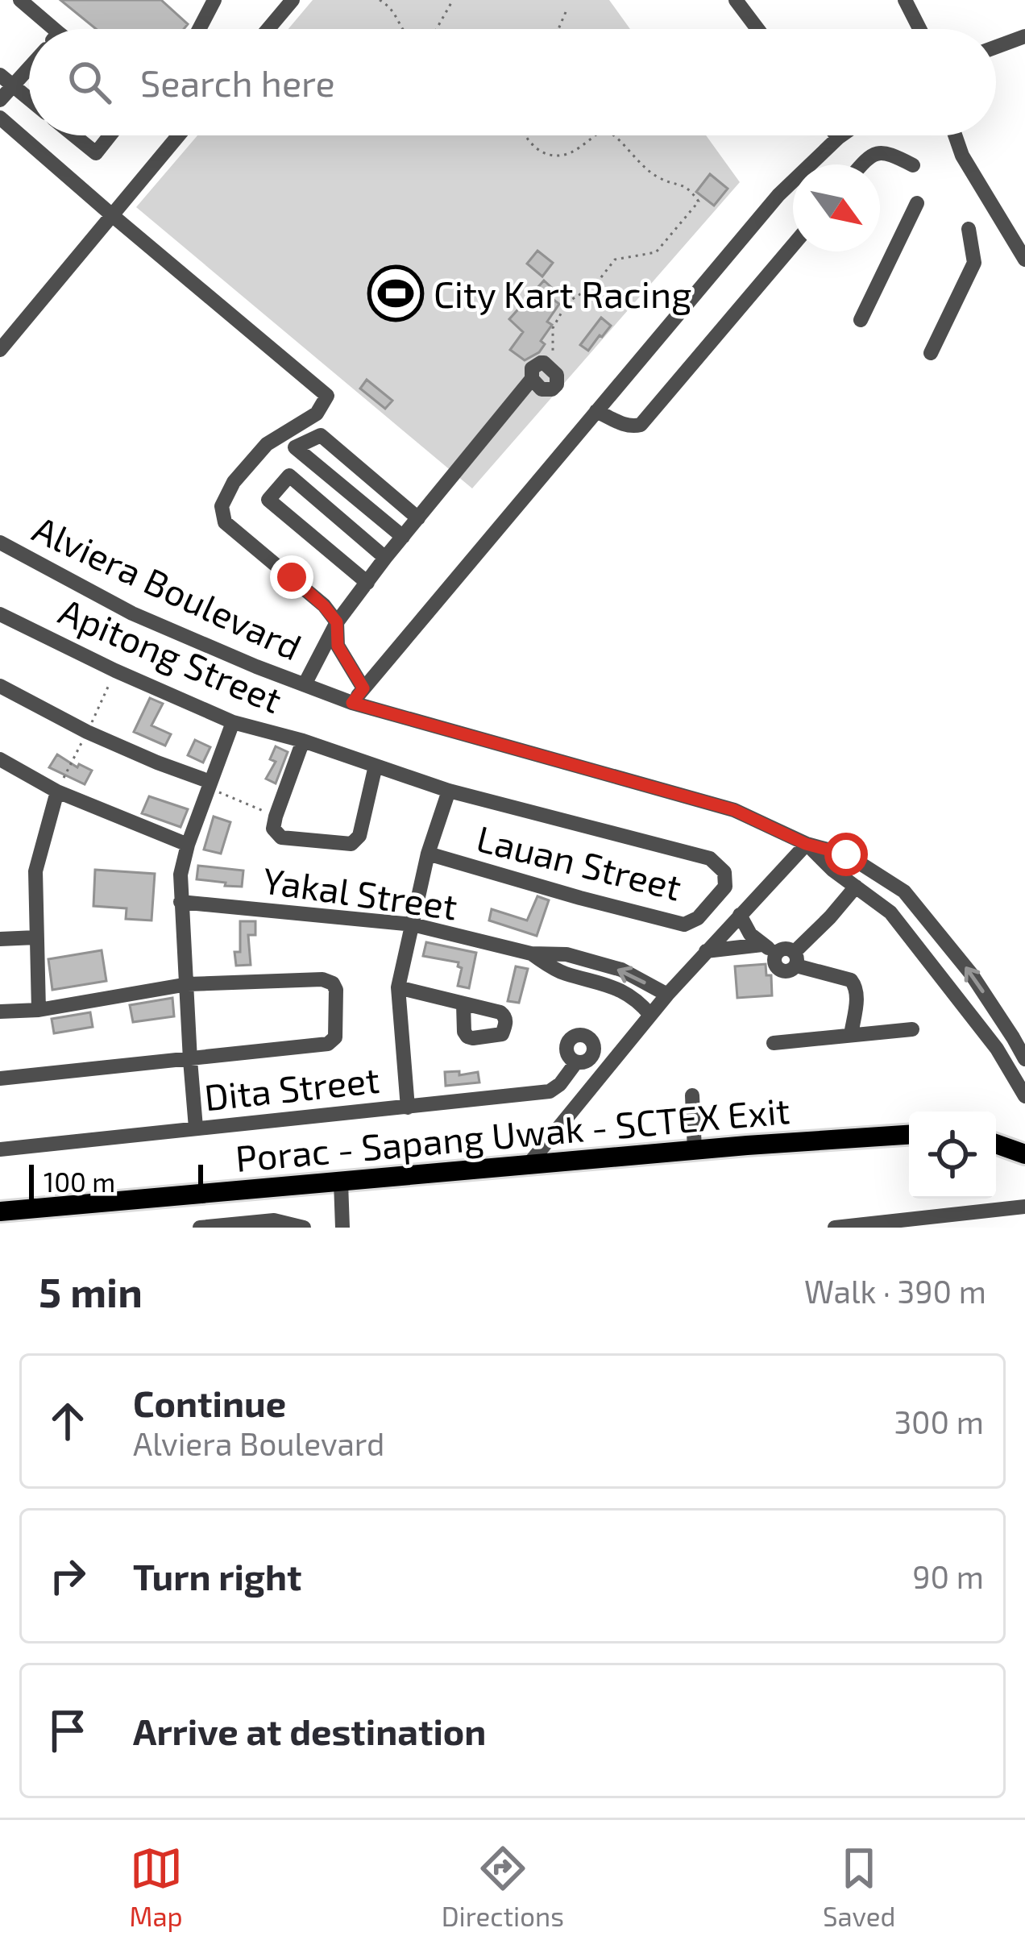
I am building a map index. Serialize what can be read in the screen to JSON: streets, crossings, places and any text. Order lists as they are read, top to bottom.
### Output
{
  "streets": {
    "main road": ["Porac - Sapang Uwak - SCTEX Exit"],
    "street": [
      "Alviera Boulevard",
      "Apitong Street",
      "Lauan Street",
      "Yakal Street",
      "Dita Street"
    ]
  },
  "crossings": [
    ["Apitong Street", "Lauan Street"]
  ],
  "places": {
    "sports": ["City Kart Racing"]
  },
  "scale_bar": "100 m",
  "north": "bottom right",
  "page": {
    "search": "Search here",
    "scale": "100 m",
    "heading": ["5 min", "Walk · 390 m"],
    "list": [
      ["Continue", "Alviera Boulevard", "300 m"],
      ["Turn right", "90 m"],
      "Arrive at destination"
    ],
    "nav": ["Map", "Directions", "Saved"]
  }
}
